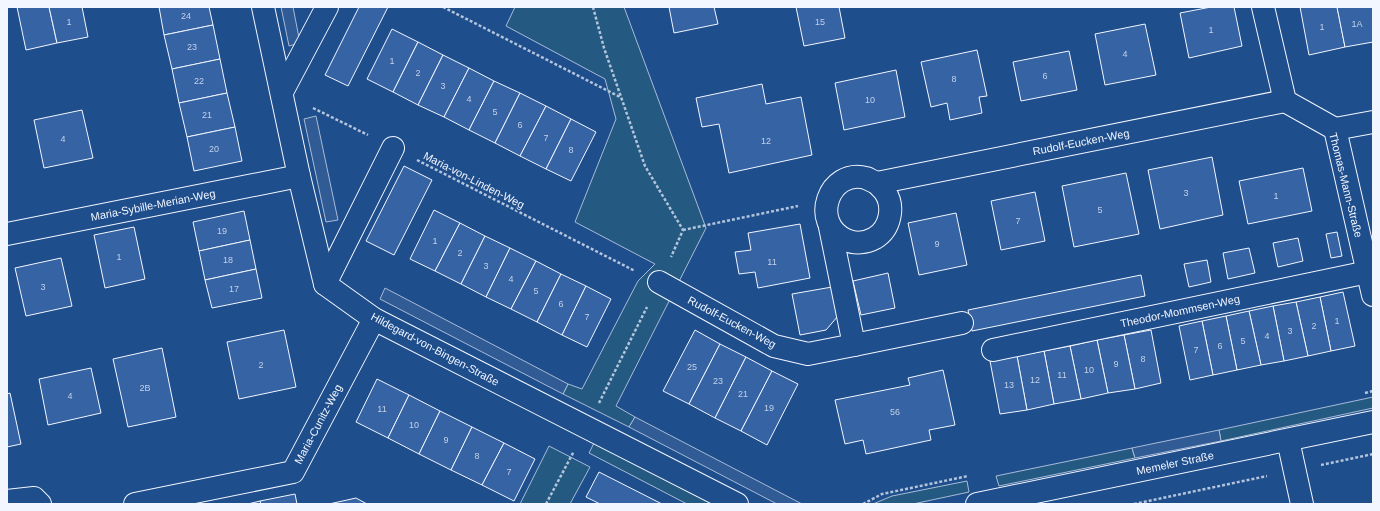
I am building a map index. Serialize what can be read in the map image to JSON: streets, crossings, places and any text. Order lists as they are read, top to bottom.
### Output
{
  "streets": {
    "street": [
      "Rudolf-Eucken-Weg",
      "Thomas-Mann-Straße",
      "Maria-Sybille-Merian-Weg",
      "Theodor-Mommsen-Weg",
      "Hildegard-von-Bingen-Straße",
      "Maria-Cunitz-Weg",
      "Memeler Straße"
    ],
    "path": ["Maria-von-Linden-Weg"]
  },
  "crossings": [
    ["Rudolf-Eucken-Weg", "Maria-von-Linden-Weg"],
    ["Rudolf-Eucken-Weg", "Thomas-Mann-Straße"],
    ["Thomas-Mann-Straße", "Theodor-Mommsen-Weg"],
    ["Hildegard-von-Bingen-Straße", "Maria-Cunitz-Weg"]
  ],
  "house_numbers": [
    "24",
    "1",
    "15",
    "1A",
    "1",
    "1",
    "23",
    "4",
    "1",
    "2",
    "6",
    "8",
    "22",
    "3",
    "4",
    "10",
    "5",
    "21",
    "6",
    "7",
    "4",
    "12",
    "20",
    "8",
    "3",
    "1",
    "5",
    "7",
    "19",
    "1",
    "9",
    "2",
    "1",
    "18",
    "11",
    "3",
    "4",
    "3",
    "17",
    "5",
    "6",
    "7",
    "1",
    "2",
    "3",
    "4",
    "5",
    "6",
    "7",
    "8",
    "9",
    "2",
    "25",
    "10",
    "11",
    "12",
    "23",
    "13",
    "2B",
    "21",
    "4",
    "19",
    "11",
    "56",
    "10",
    "9",
    "8",
    "7"
  ]
}
